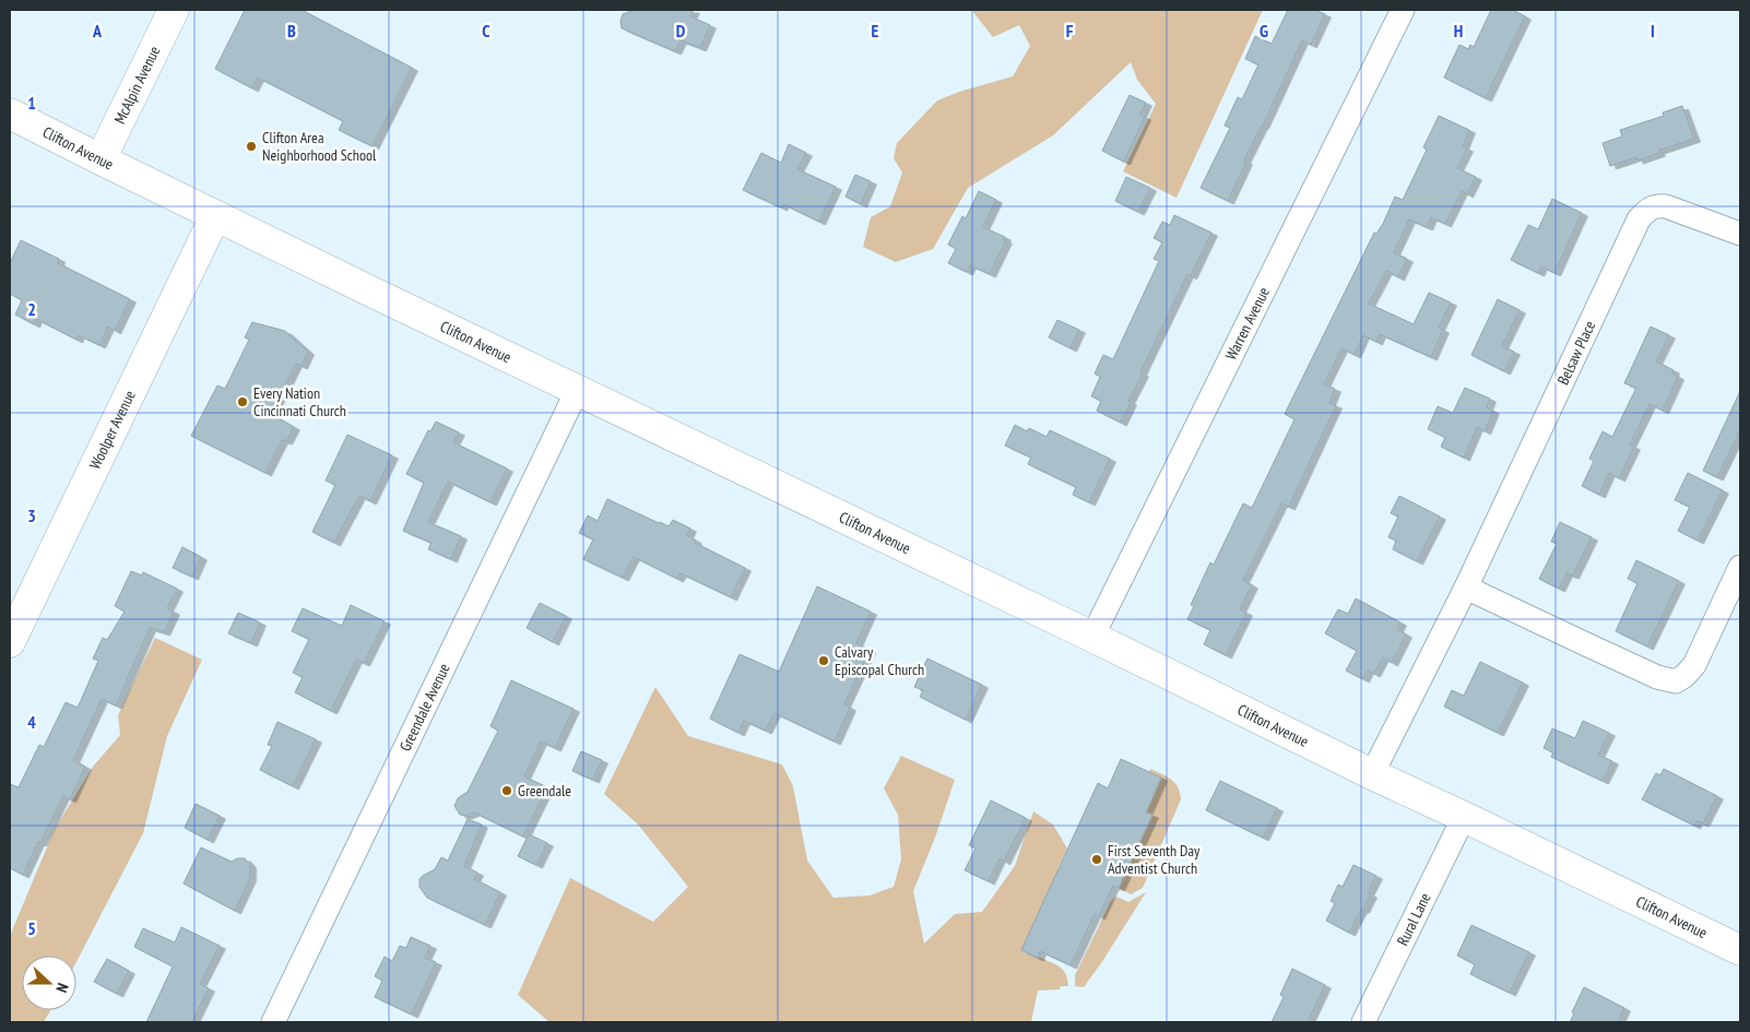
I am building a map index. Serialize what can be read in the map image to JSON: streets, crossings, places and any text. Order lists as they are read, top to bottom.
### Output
{
  "streets": {
    "main road": ["McAlpin Avenue", "Clifton Avenue", "Woolper Avenue"],
    "street": [
      "Warren Avenue",
      "Belsaw Place",
      "Greendale Avenue",
      "Rural Lane"
    ]
  },
  "crossings": [
    ["McAlpin Avenue", "Clifton Avenue"],
    ["Clifton Avenue", "Warren Avenue"],
    ["Clifton Avenue", "Belsaw Place"],
    ["Clifton Avenue", "Woolper Avenue"],
    ["Clifton Avenue", "Greendale Avenue"],
    ["Clifton Avenue", "Rural Lane"]
  ],
  "places": [
    "Clifton Area Neighborhood School",
    "Every Nation Cincinnati Church",
    "Calvary Episcopal Church",
    "Greendale",
    "First Seventh Day Adventist Church"
  ],
  "north": "right",
  "grid": {
    "columns": [
      "A",
      "B",
      "C",
      "D",
      "E",
      "F",
      "G",
      "H",
      "I"
    ],
    "rows": [
      "1",
      "2",
      "3",
      "4",
      "5"
    ]
  }
}
